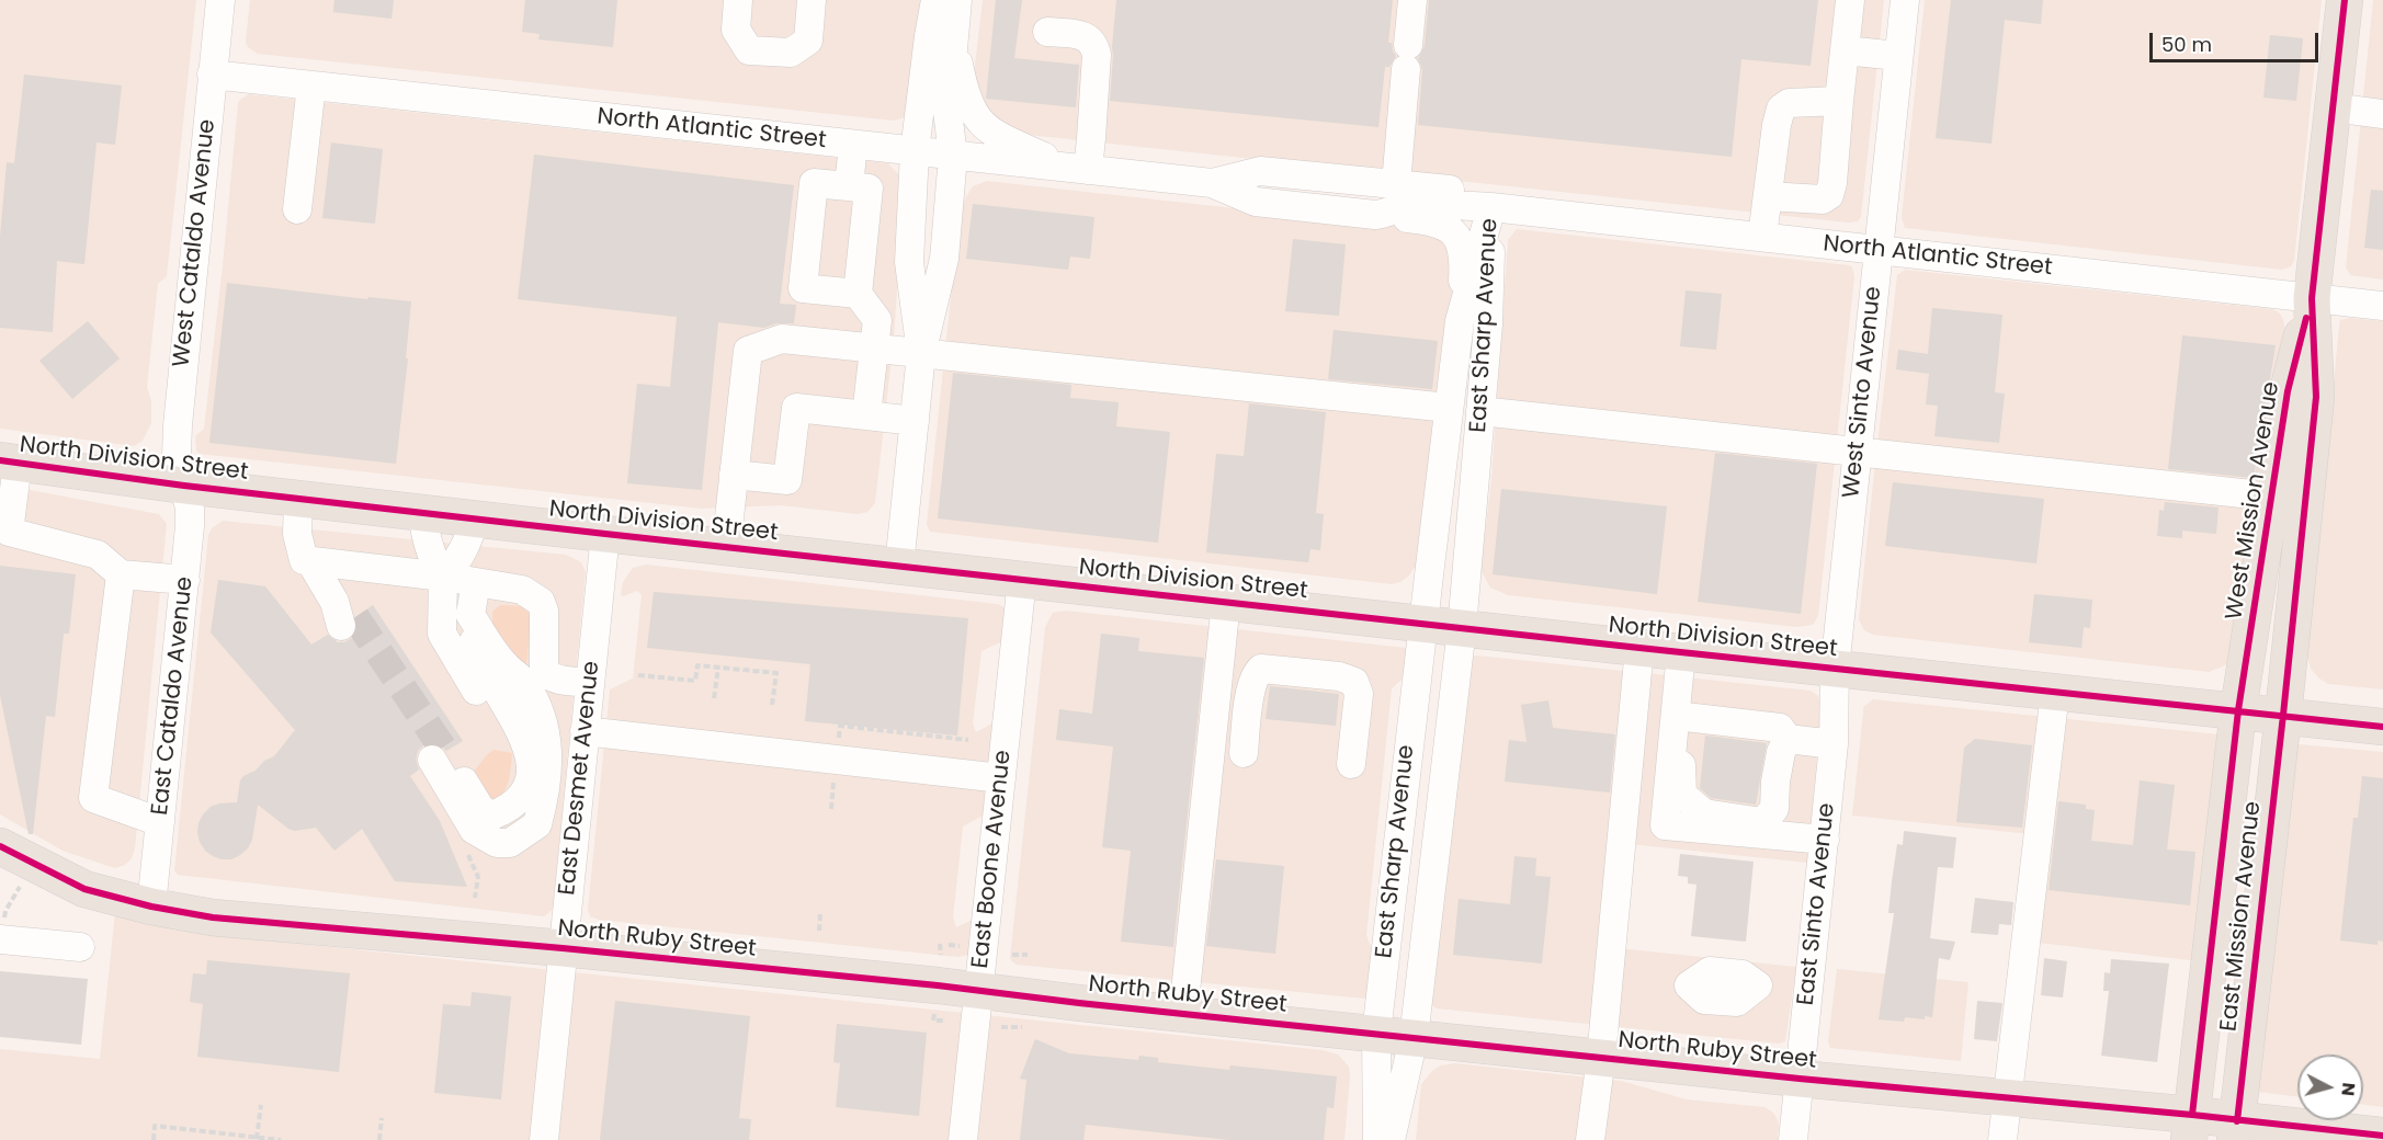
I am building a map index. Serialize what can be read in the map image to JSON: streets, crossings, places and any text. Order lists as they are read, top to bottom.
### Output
{
  "streets": {
    "main road": [
      "North Division Street",
      "West Mission Avenue",
      "East Mission Avenue",
      "North Ruby Street"
    ],
    "street": [
      "North Atlantic Street",
      "West Cataldo Avenue",
      "East Sharp Avenue",
      "West Sinto Avenue",
      "East Cataldo Avenue",
      "East Desmet Avenue",
      "East Boone Avenue",
      "East Sinto Avenue"
    ]
  },
  "crossings": [
    ["North Atlantic Street", "West Cataldo Avenue"],
    ["North Atlantic Street", "East Sharp Avenue"],
    ["North Atlantic Street", "West Sinto Avenue"],
    ["North Atlantic Street", "West Mission Avenue"],
    ["West Cataldo Avenue", "North Division Street"],
    ["West Cataldo Avenue", "East Cataldo Avenue"],
    ["East Sharp Avenue", "North Division Street"],
    ["East Sharp Avenue", "North Ruby Street"],
    ["West Sinto Avenue", "North Division Street"],
    ["West Sinto Avenue", "East Sinto Avenue"],
    ["North Division Street", "West Mission Avenue"],
    ["North Division Street", "East Cataldo Avenue"],
    ["North Division Street", "East Desmet Avenue"],
    ["North Division Street", "East Boone Avenue"],
    ["North Division Street", "East Sinto Avenue"],
    ["North Division Street", "East Mission Avenue"],
    ["West Mission Avenue", "East Mission Avenue"],
    ["East Cataldo Avenue", "North Ruby Street"],
    ["East Desmet Avenue", "North Ruby Street"],
    ["East Boone Avenue", "North Ruby Street"],
    ["East Sinto Avenue", "North Ruby Street"],
    ["East Mission Avenue", "North Ruby Street"]
  ],
  "scale_bar": "50 m",
  "north": "right"
}
